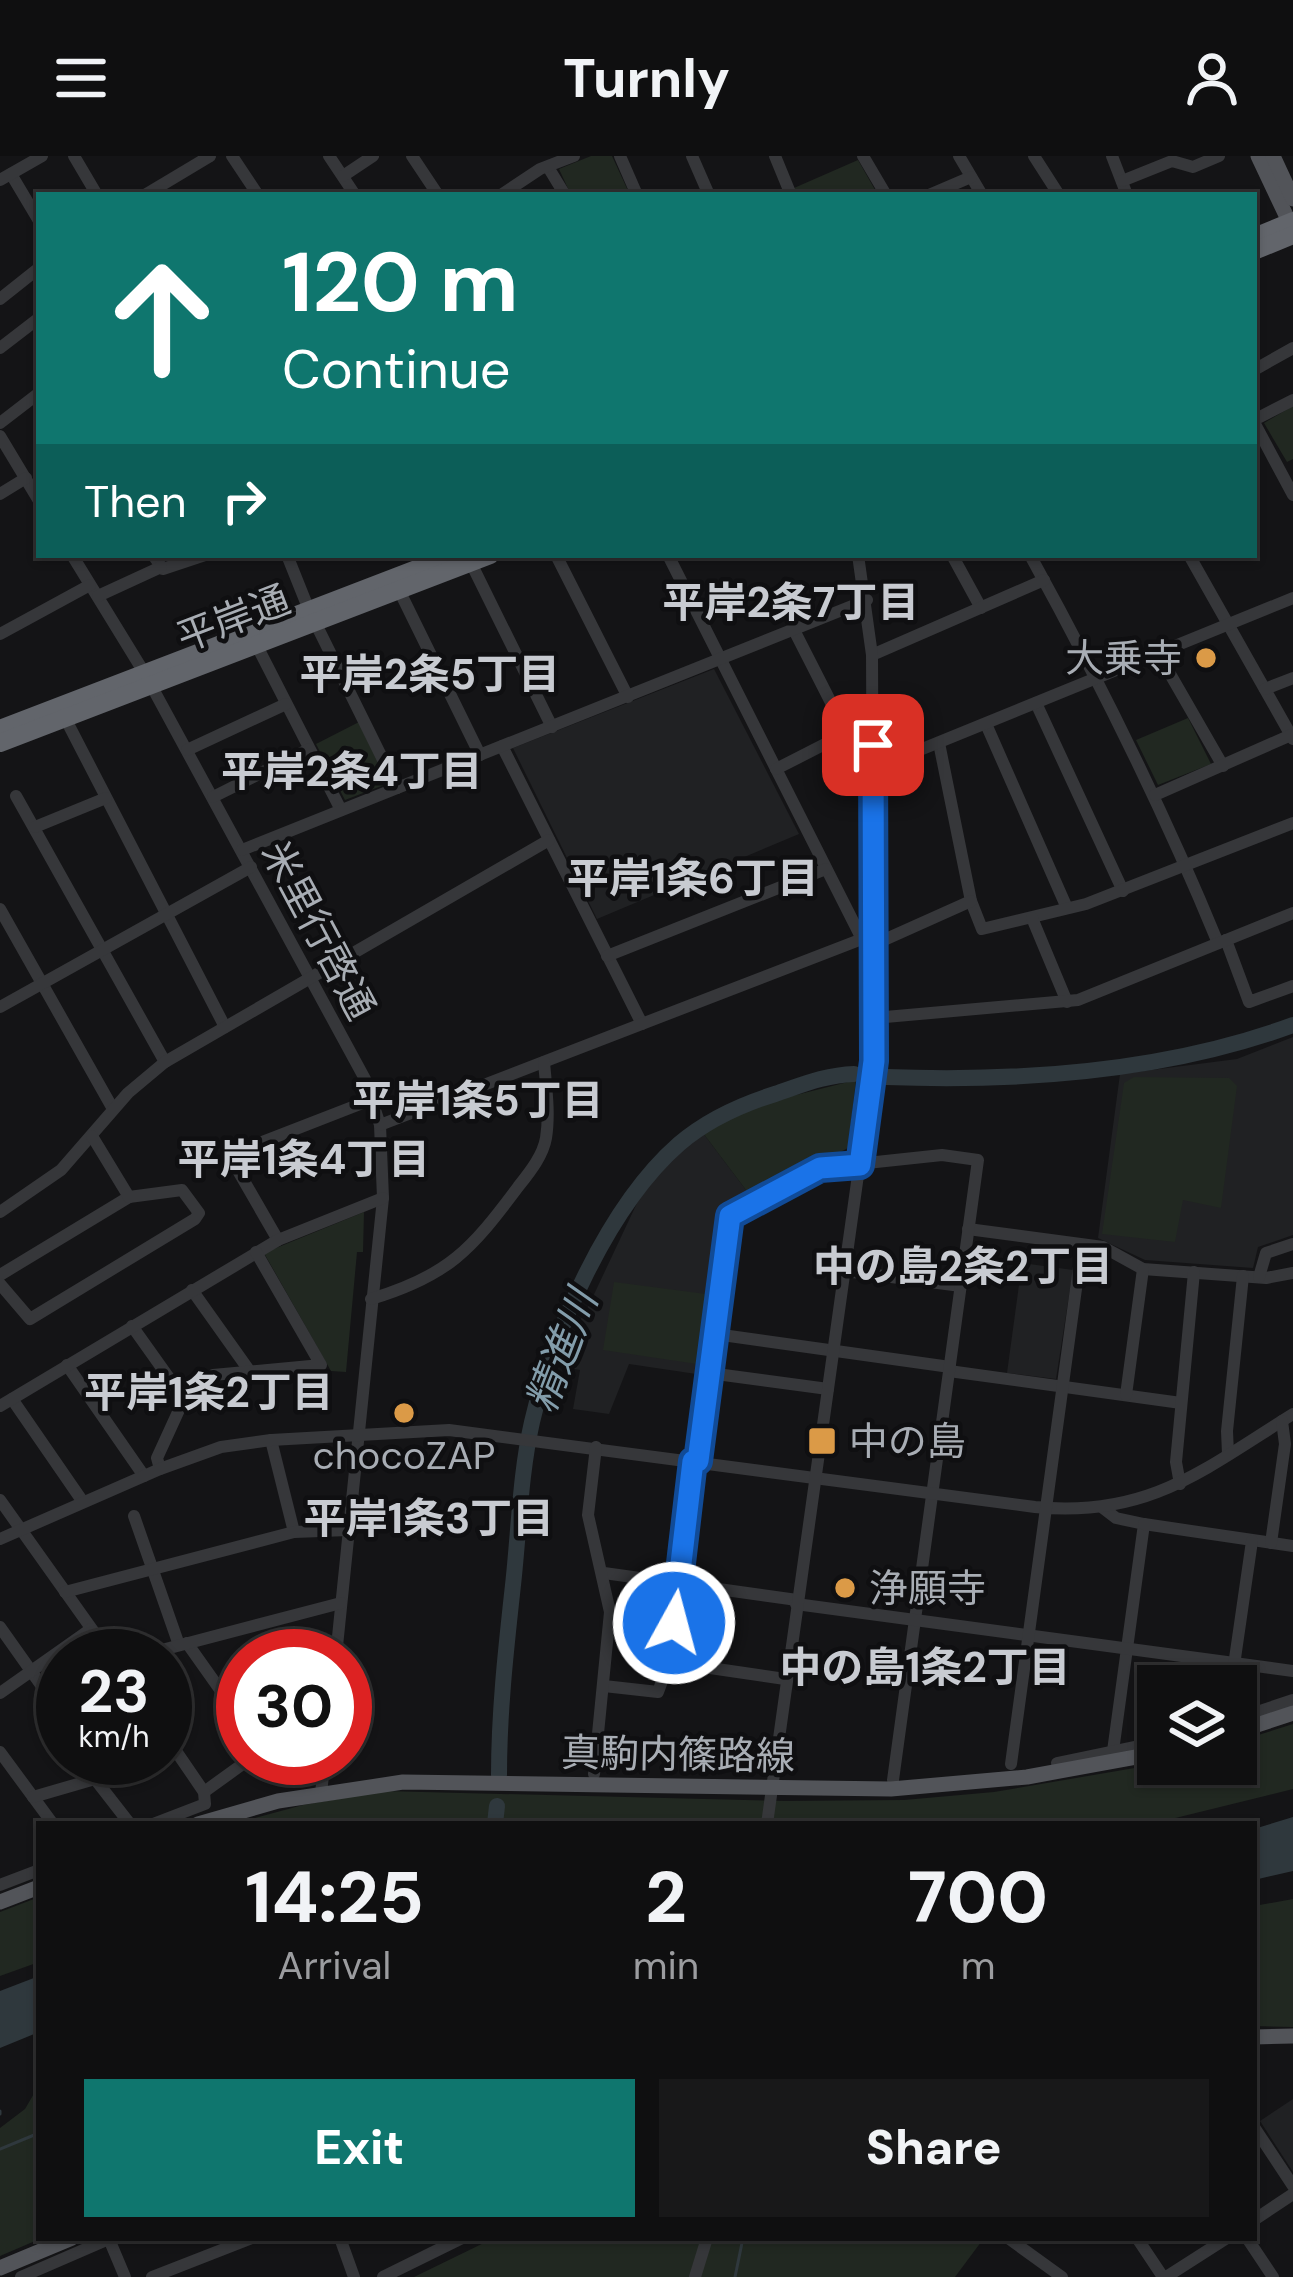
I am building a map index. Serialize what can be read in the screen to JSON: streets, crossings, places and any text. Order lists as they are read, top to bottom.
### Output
{
  "streets": {
    "highway": ["平岸通"],
    "main road": ["真駒内篠路線"],
    "street": ["米里行啓通"]
  },
  "crossings": [
    ["平岸通", "米里行啓通"]
  ],
  "districts": [
    "平岸2条7丁目",
    "平岸2条5丁目",
    "平岸2条4丁目",
    "平岸1条6丁目",
    "平岸1条5丁目",
    "平岸1条4丁目",
    "中の島2条2丁目",
    "平岸1条2丁目",
    "平岸1条3丁目",
    "中の島1条2丁目"
  ],
  "water": ["精進川"],
  "places": {
    "other": ["大乗寺", "chocoZAP", "浄願寺"],
    "transit": ["中の島"]
  },
  "page": {
    "header": "Turnly",
    "turn": ["120 m", "Continue"],
    "then": "Then",
    "speed": "23 km/h",
    "limit": "30",
    "eta": [
      "14:25",
      "Arrival",
      "2",
      "min",
      "700",
      "m"
    ],
    "buttons": ["Exit", "Share"]
  }
}
